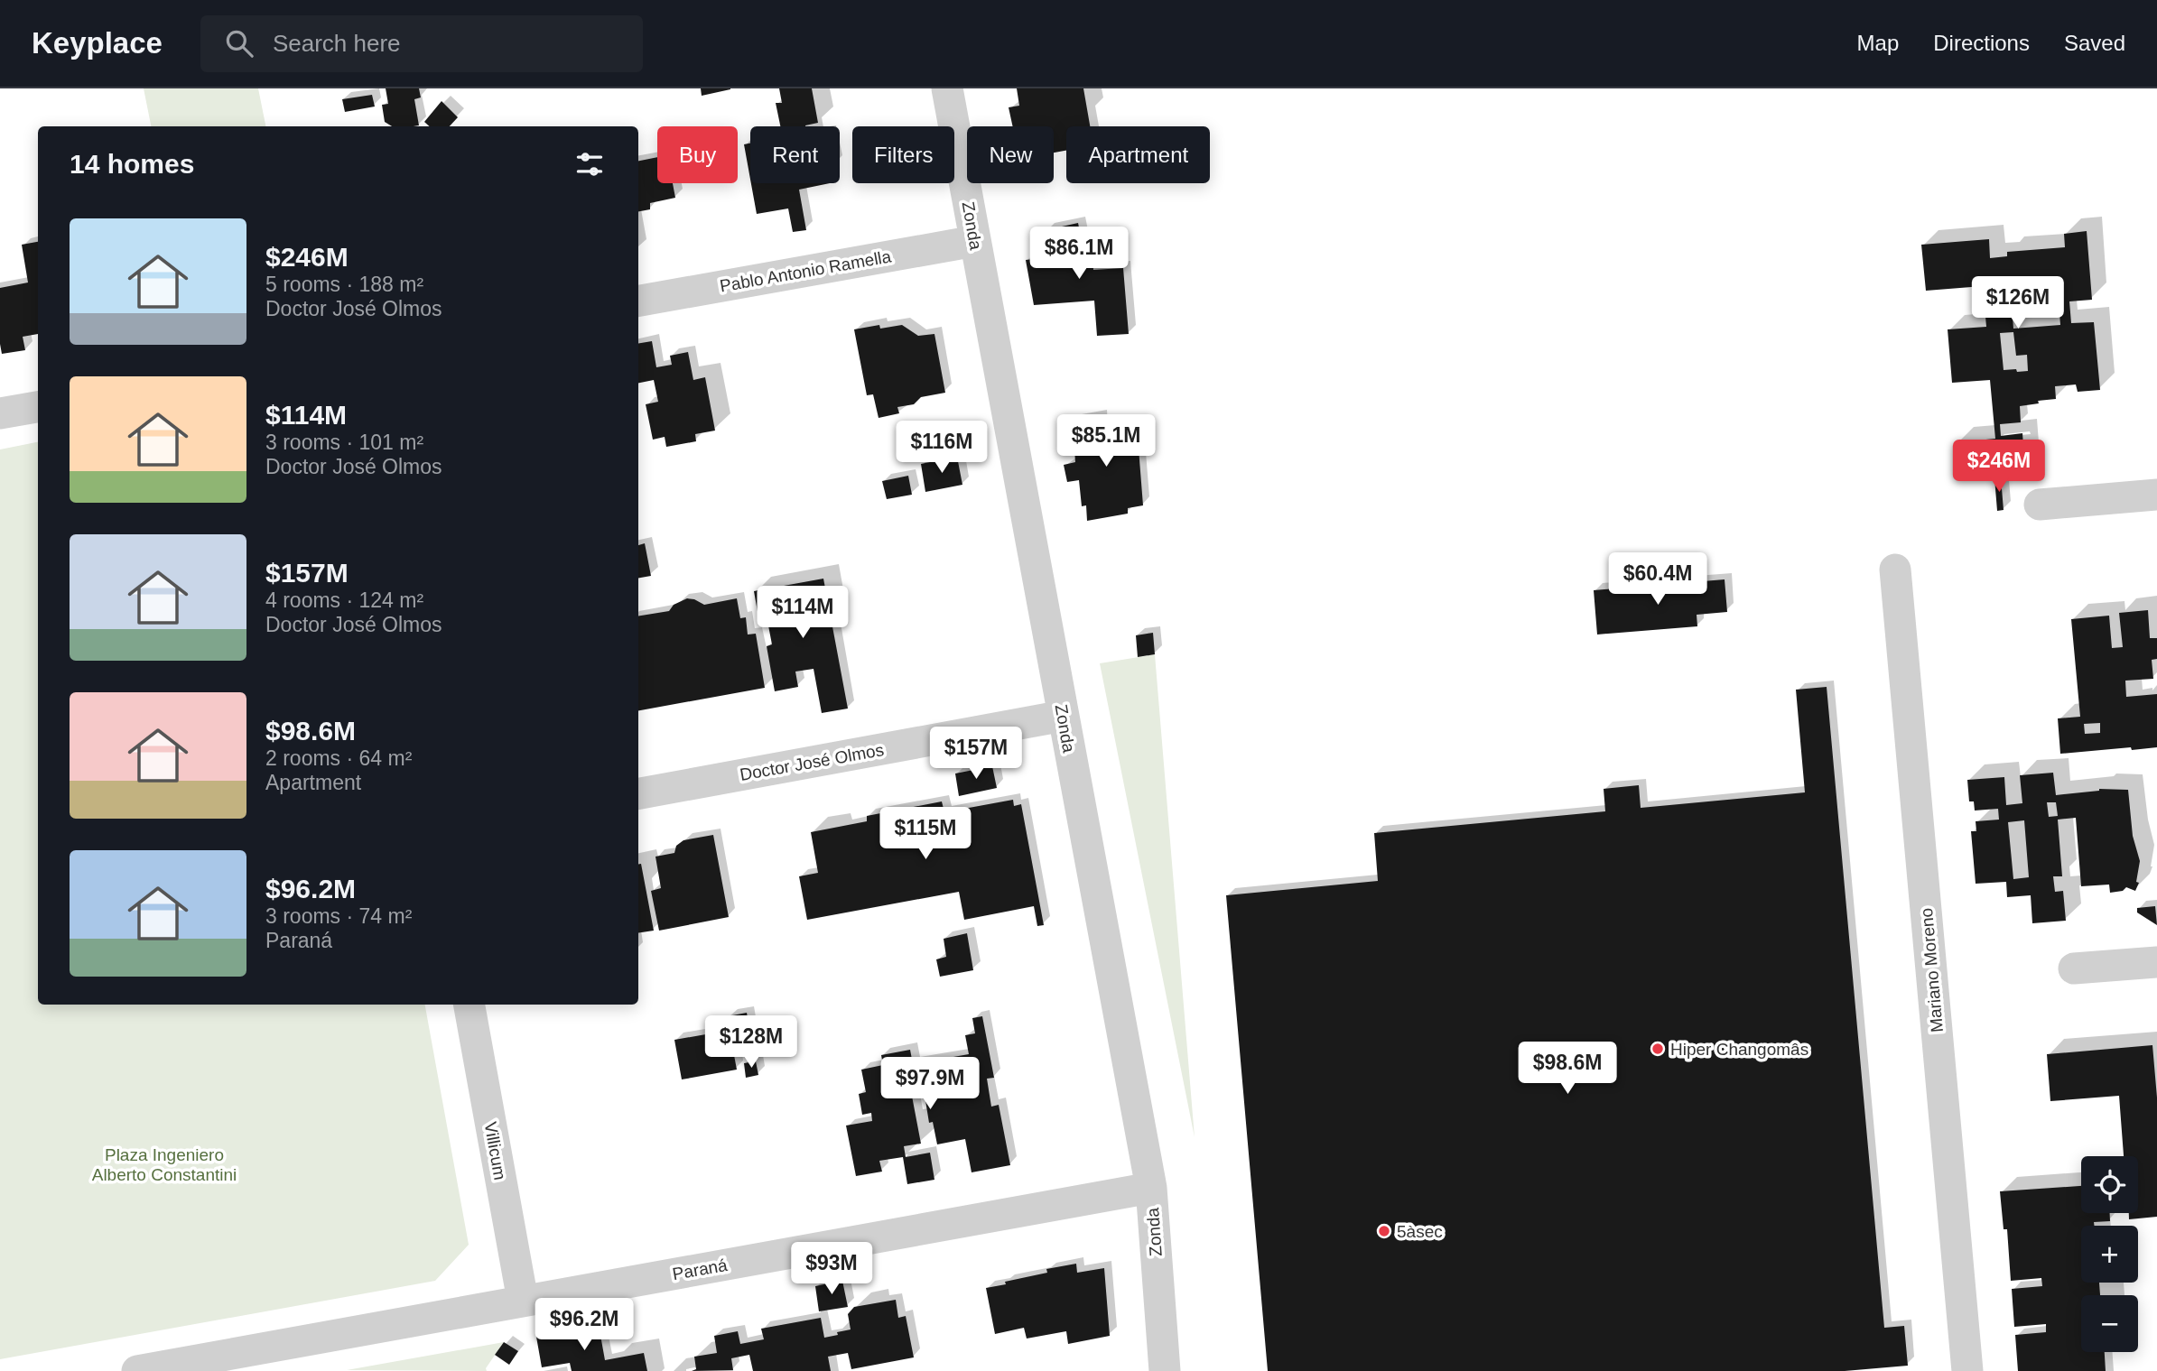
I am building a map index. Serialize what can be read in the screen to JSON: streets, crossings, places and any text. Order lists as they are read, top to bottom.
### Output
{
  "streets": {
    "street": [
      "Zonda",
      "Pablo Antonio Ramella",
      "Doctor José Olmos",
      "Mariano Moreno",
      "Villicum",
      "Paraná"
    ]
  },
  "crossings": [
    ["Zonda", "Pablo Antonio Ramella"],
    ["Zonda", "Doctor José Olmos"],
    ["Zonda", "Paraná"],
    ["Villicum", "Paraná"]
  ],
  "parks": ["Plaza Ingeniero Alberto Constantini"],
  "places": ["Hiper Changomâs", "5àsec"],
  "page": {
    "header": "Keyplace",
    "search": "Search here",
    "nav": ["Map", "Directions", "Saved"],
    "chip": [
      "Buy",
      "Rent",
      "Filters",
      "New",
      "Apartment"
    ],
    "heading": "14 homes",
    "list": [
      {
        "name": "$246M",
        "note": "5 rooms · 188 m² · Doctor José Olmos"
      },
      {
        "name": "$114M",
        "note": "3 rooms · 101 m² · Doctor José Olmos"
      },
      {
        "name": "$157M",
        "note": "4 rooms · 124 m² · Doctor José Olmos"
      },
      {
        "name": "$98.6M",
        "note": "2 rooms · 64 m² · Apartment"
      },
      {
        "name": "$96.2M",
        "note": "3 rooms · 74 m² · Paraná"
      }
    ],
    "price": [
      "$86.1M",
      "$126M",
      "$85.1M",
      "$116M",
      "$246M",
      "$60.4M",
      "$114M",
      "$157M",
      "$115M",
      "$128M",
      "$98.6M",
      "$97.9M",
      "$93M",
      "$96.2M"
    ],
    "map_buttons": ["+", "−"]
  }
}
